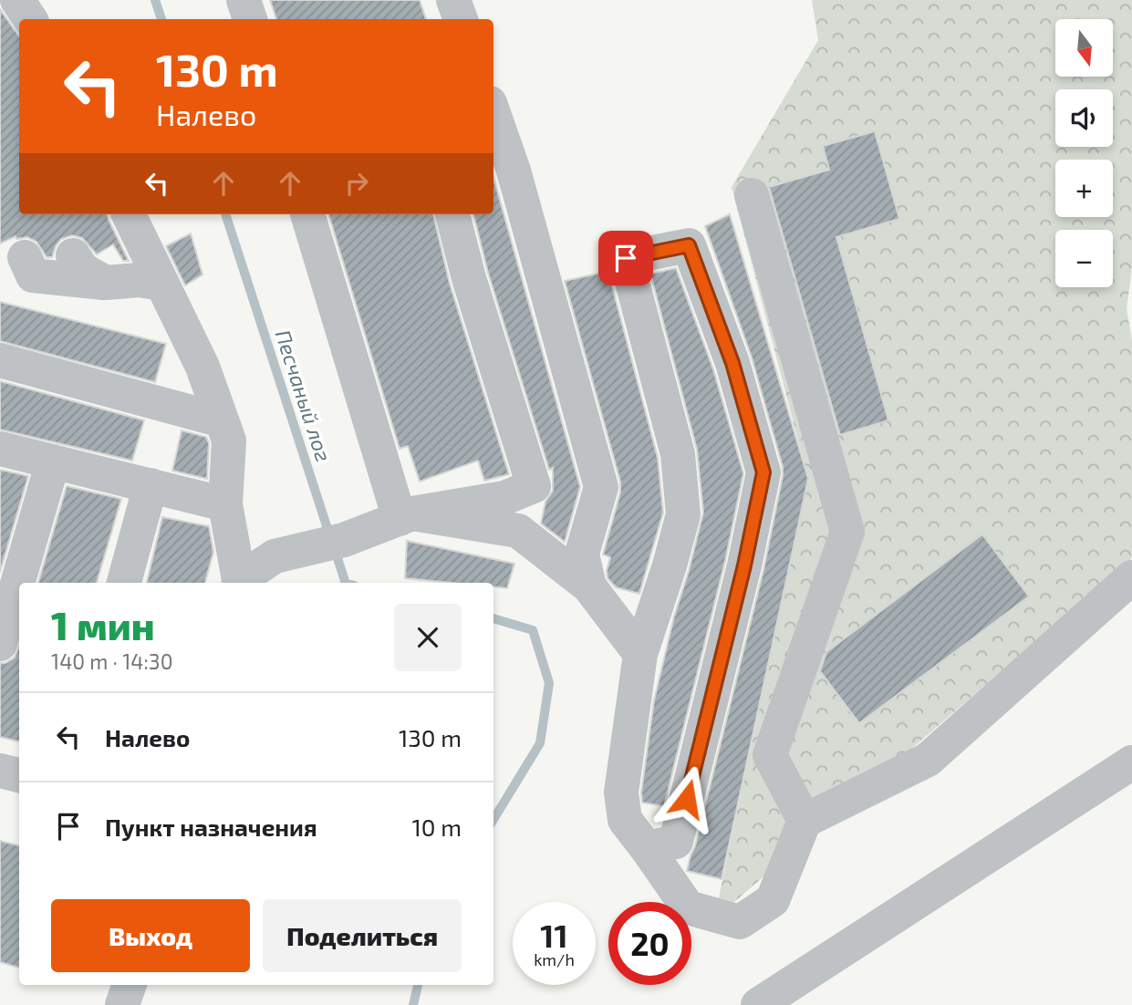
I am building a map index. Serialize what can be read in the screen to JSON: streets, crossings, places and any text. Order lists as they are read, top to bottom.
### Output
{
  "water": ["Песчаный лог"],
  "north": "bottom",
  "page": {
    "map_buttons": ["+", "−"],
    "turn": ["130 m", "Налево"],
    "heading": ["1 мин", "140 m · 14:30"],
    "list": [
      {
        "name": "Налево",
        "value": "130 m"
      },
      {
        "name": "Пункт назначения",
        "value": "10 m"
      }
    ],
    "buttons": ["Выход", "Поделиться"],
    "speed": "11 km/h",
    "limit": "20"
  }
}
